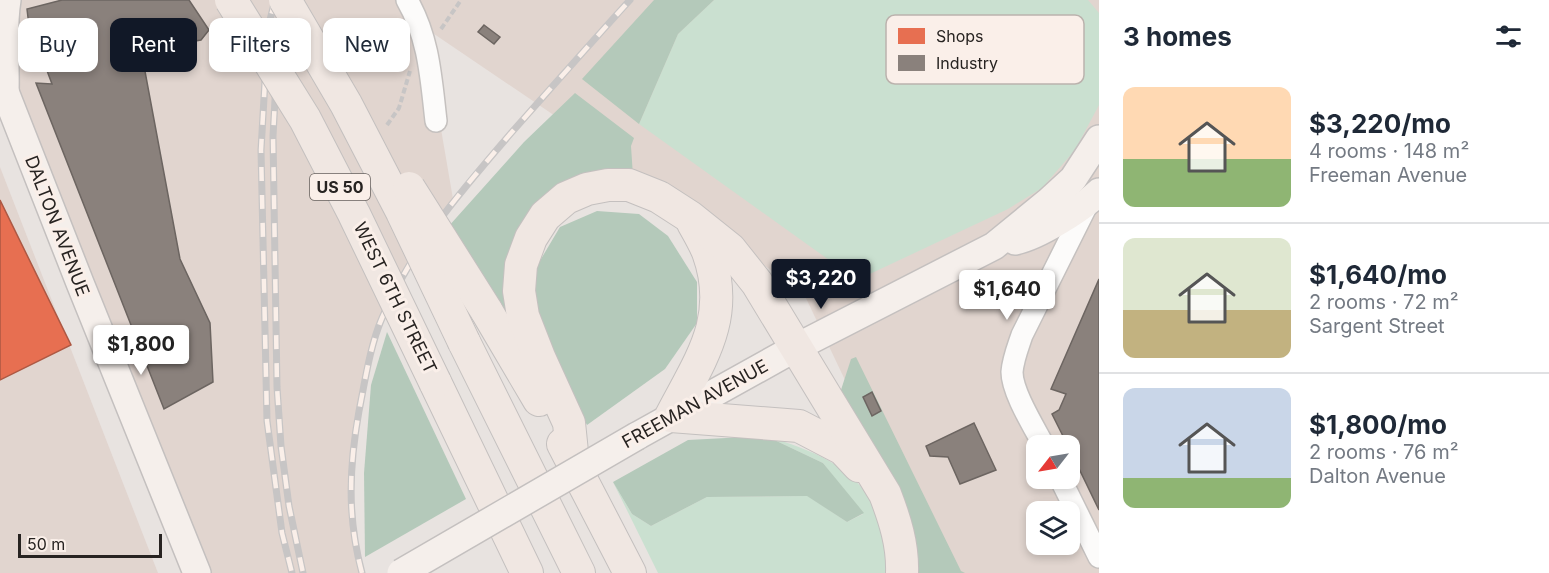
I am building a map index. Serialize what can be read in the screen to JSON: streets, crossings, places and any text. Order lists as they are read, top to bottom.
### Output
{
  "streets": {
    "highway": ["US 50", "WEST 6TH STREET"],
    "main road": ["DALTON AVENUE", "FREEMAN AVENUE"]
  },
  "legend": ["Shops", "Industry"],
  "scale_bar": "50 m",
  "north": "bottom left",
  "page": {
    "heading": "3 homes",
    "chip": [
      "Buy",
      "Rent",
      "Filters",
      "New"
    ],
    "list": [
      {
        "name": "$3,220/mo",
        "note": "4 rooms · 148 m² · Freeman Avenue"
      },
      {
        "name": "$1,640/mo",
        "note": "2 rooms · 72 m² · Sargent Street"
      },
      {
        "name": "$1,800/mo",
        "note": "2 rooms · 76 m² · Dalton Avenue"
      }
    ],
    "price": ["$3,220", "$1,640", "$1,800"],
    "scale": "50 m"
  }
}
